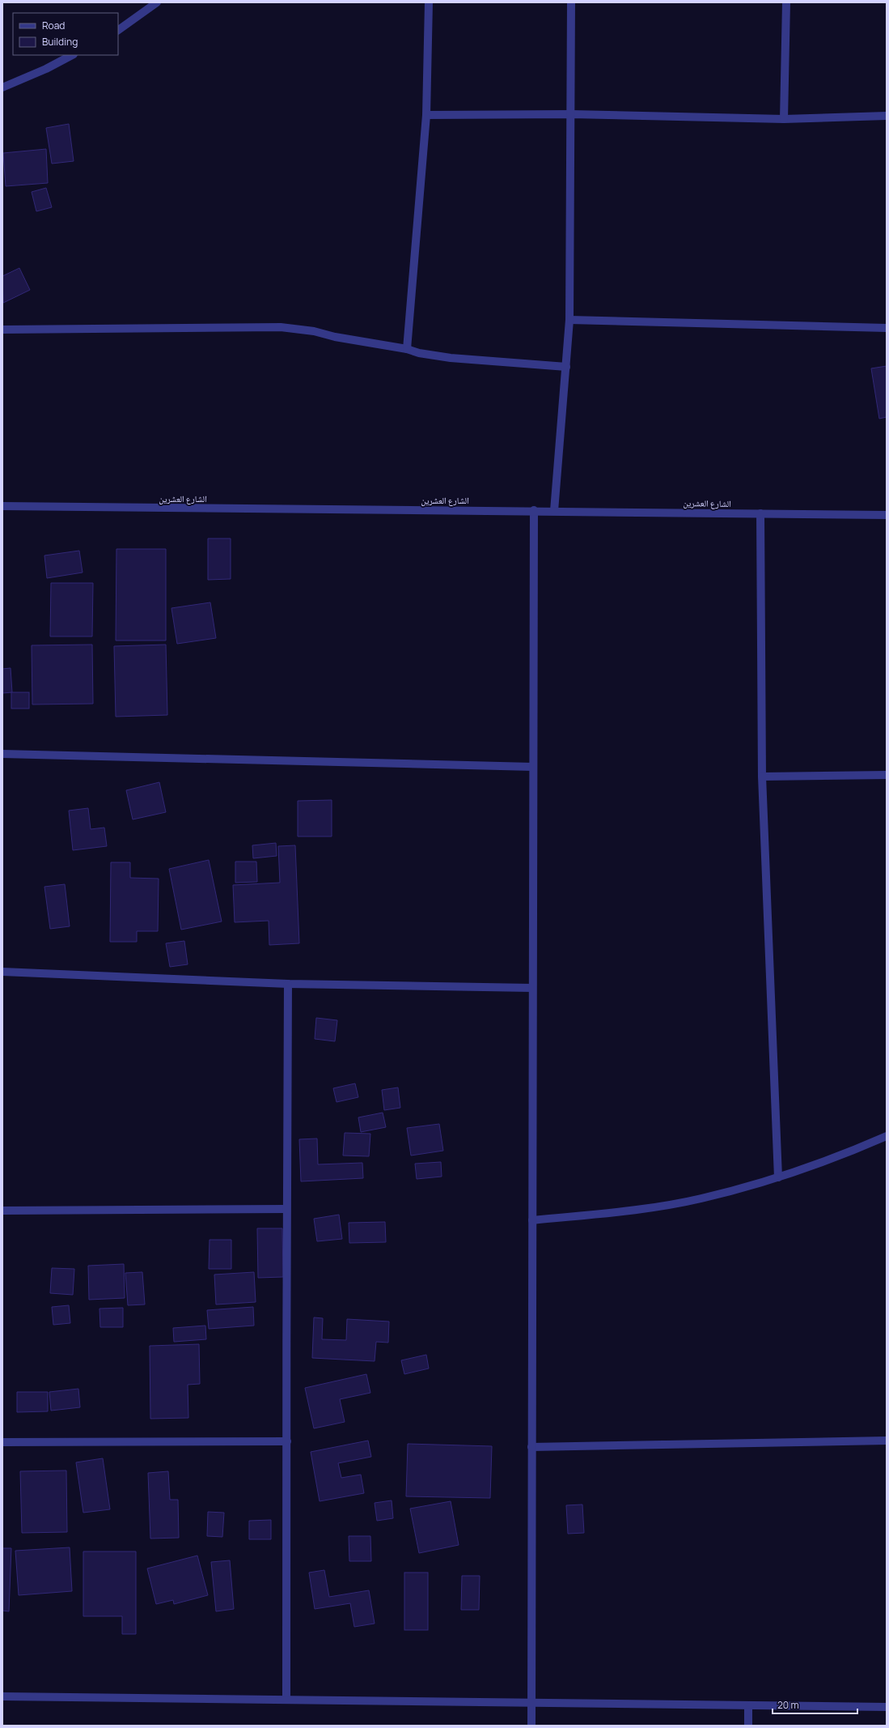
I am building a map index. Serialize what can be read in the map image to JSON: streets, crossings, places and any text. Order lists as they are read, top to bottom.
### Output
{
  "streets": {
    "street": ["الشارع العشرين"]
  },
  "legend": ["Road", "Building"],
  "scale_bar": "20 m"
}
